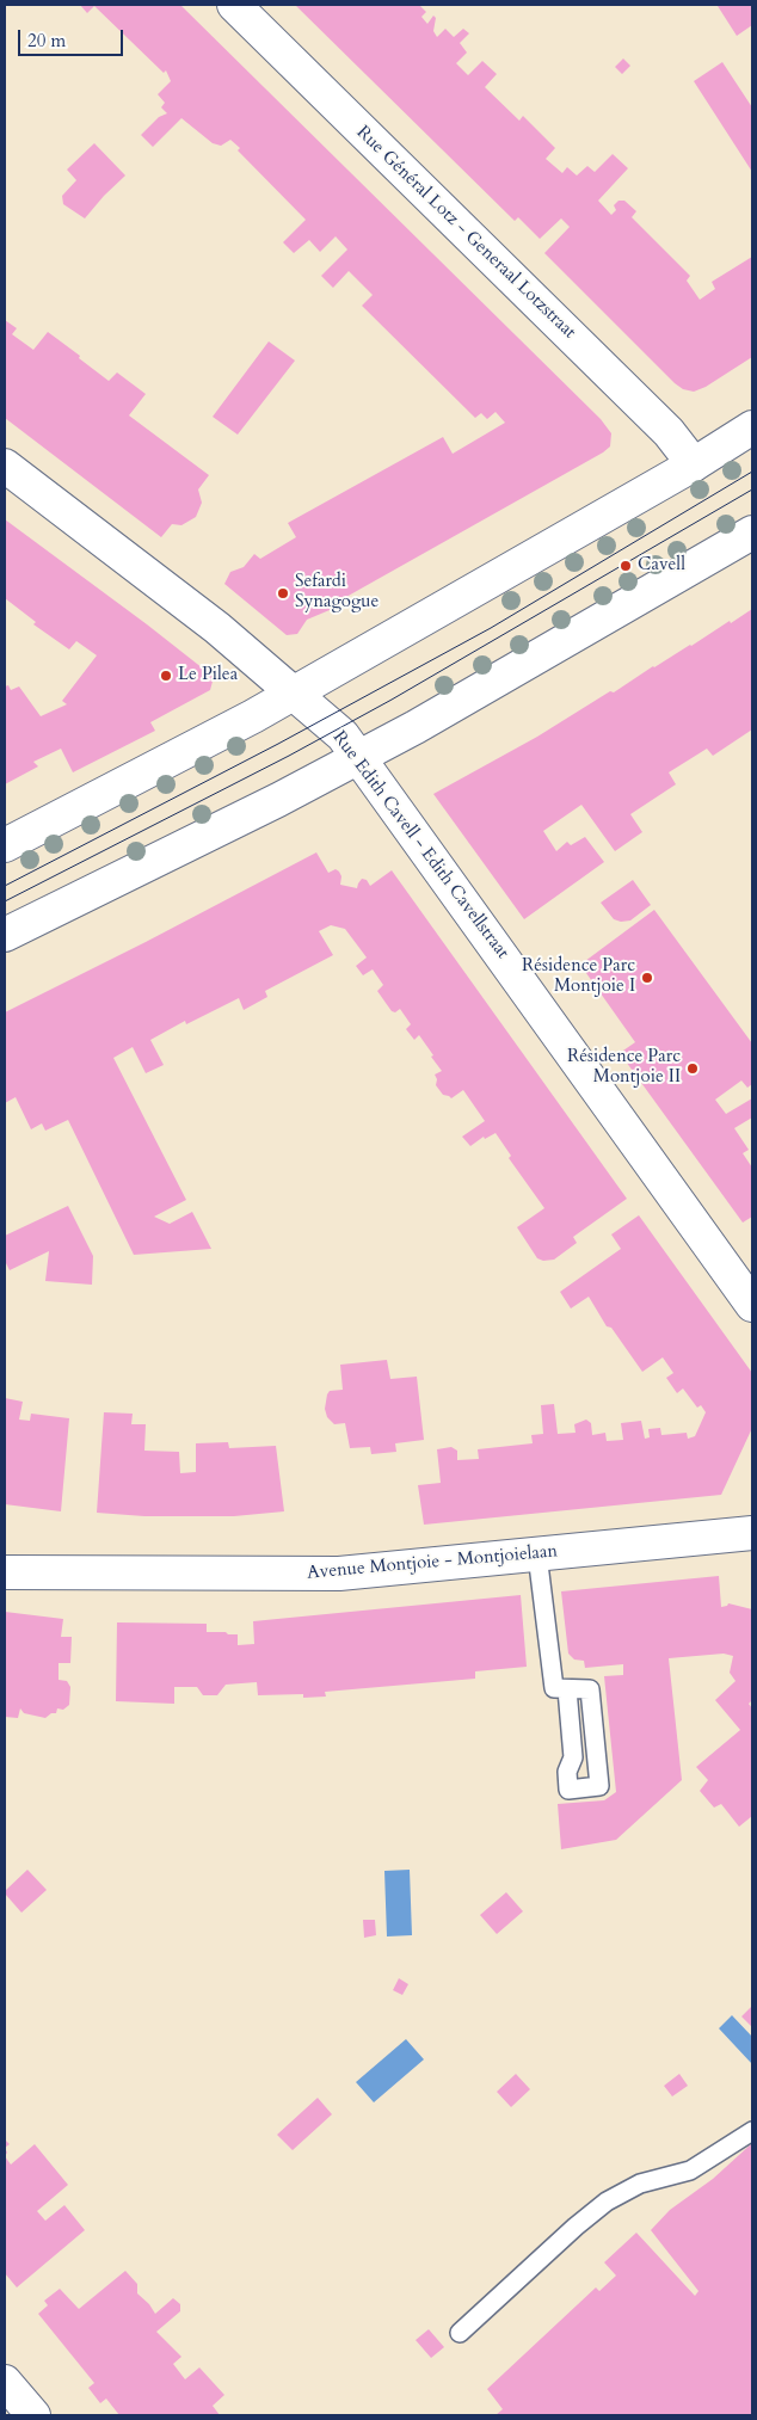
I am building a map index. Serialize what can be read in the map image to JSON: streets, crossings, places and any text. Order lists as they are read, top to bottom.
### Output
{
  "streets": {
    "street": ["Rue Général Lotz - Generaal Lotzstraat", "Rue Edith Cavell - Edith Cavellstraat", "Avenue Montjoie - Montjoielaan"]
  },
  "places": [
    "Cavell",
    "Sefardi Synagogue",
    "Le Pilea",
    "Résidence Parc Montjoie I",
    "Résidence Parc Montjoie II"
  ],
  "scale_bar": "20 m"
}
